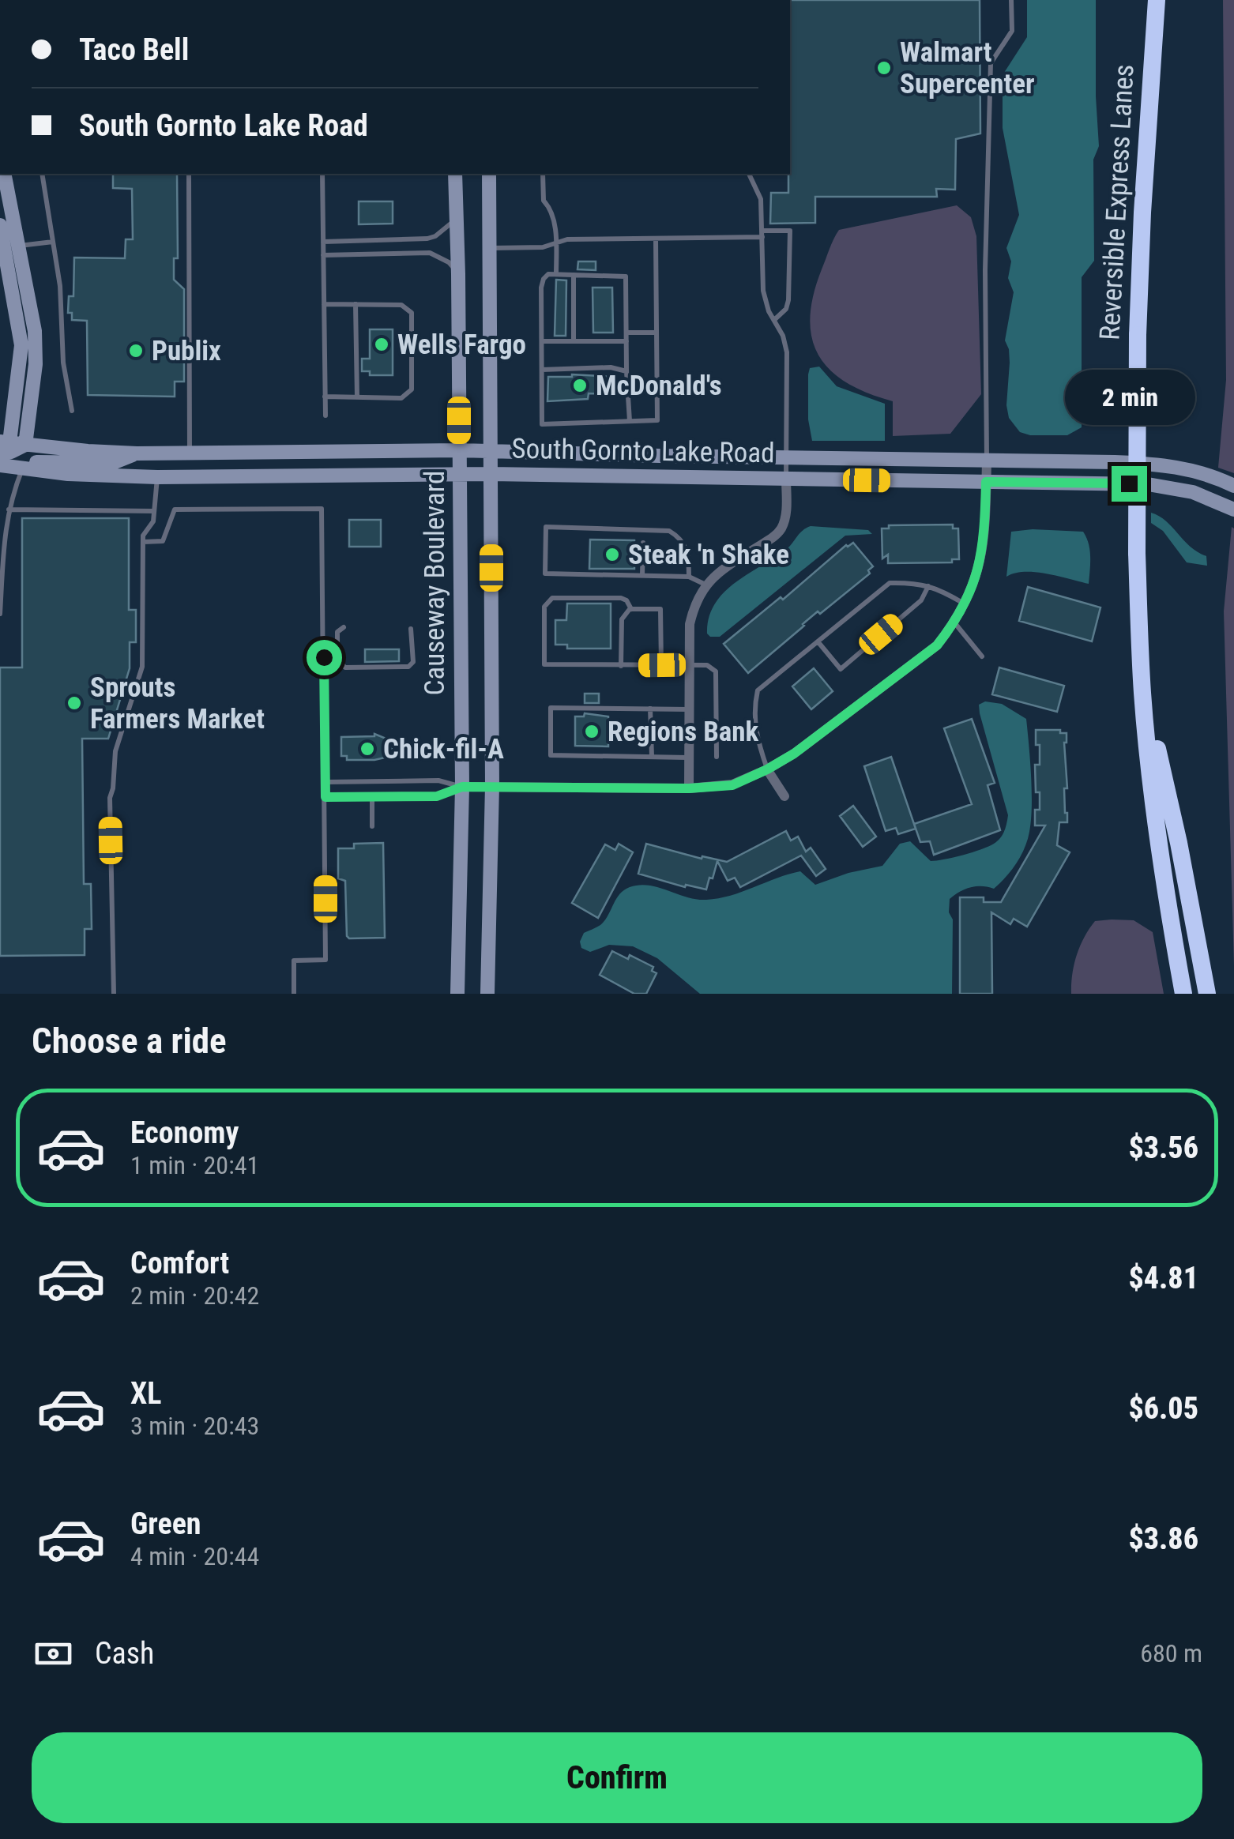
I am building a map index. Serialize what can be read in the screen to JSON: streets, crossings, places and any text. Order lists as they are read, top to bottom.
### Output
{
  "streets": {
    "highway": ["Reversible Express Lanes"],
    "street": ["South Gornto Lake Road", "Causeway Boulevard"]
  },
  "crossings": [
    ["South Gornto Lake Road", "Causeway Boulevard"]
  ],
  "places": [
    "Walmart Supercenter",
    "Wells Fargo",
    "Publix",
    "McDonald's",
    "Steak 'n Shake",
    "Sprouts Farmers Market",
    "Regions Bank",
    "Chick-fil-A"
  ],
  "page": {
    "banner": ["Taco Bell", "South Gornto Lake Road"],
    "bubble": "2 min",
    "heading": "Choose a ride",
    "list": [
      {
        "name": "Economy",
        "note": "1 min · 20:41",
        "value": "$3.56"
      },
      {
        "name": "Comfort",
        "note": "2 min · 20:42",
        "value": "$4.81"
      },
      {
        "name": "XL",
        "note": "3 min · 20:43",
        "value": "$6.05"
      },
      {
        "name": "Green",
        "note": "4 min · 20:44",
        "value": "$3.86"
      }
    ],
    "pay": ["Cash", "680 m"],
    "buttons": "Confirm"
  }
}
